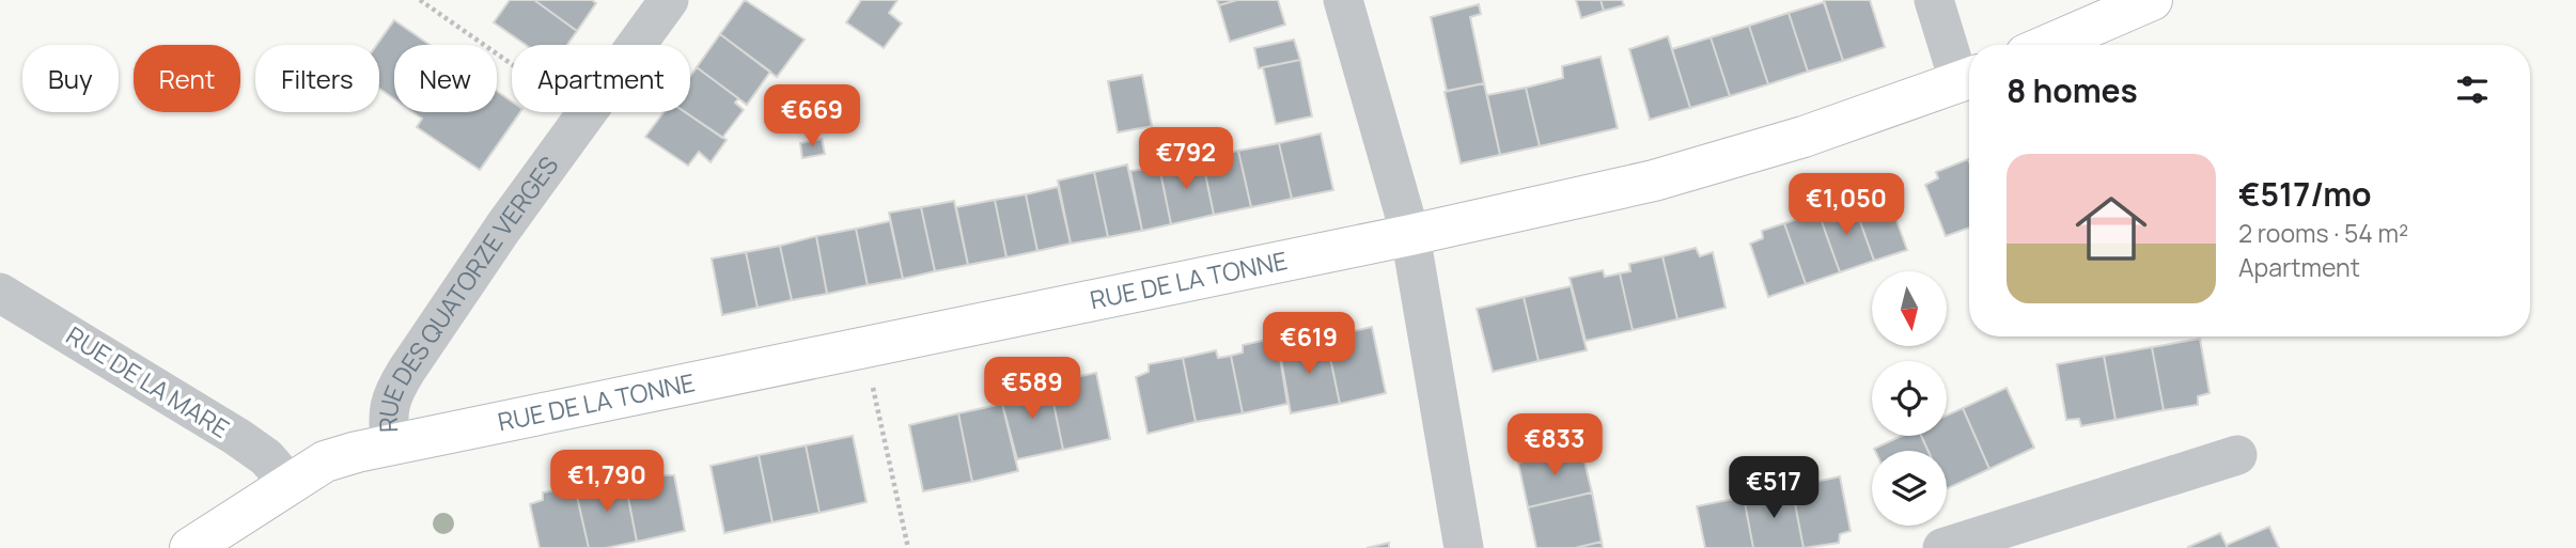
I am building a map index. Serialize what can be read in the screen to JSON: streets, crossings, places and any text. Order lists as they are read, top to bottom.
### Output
{
  "streets": {
    "street": ["RUE DE LA TONNE", "RUE DES QUATORZE VERGES", "RUE DE LA MARE"]
  },
  "crossings": [
    ["RUE DE LA TONNE", "RUE DES QUATORZE VERGES"],
    ["RUE DES QUATORZE VERGES", "RUE DE LA MARE"]
  ],
  "north": "bottom",
  "page": {
    "chip": [
      "Buy",
      "Rent",
      "Filters",
      "New",
      "Apartment"
    ],
    "heading": "8 homes",
    "price": [
      "€669",
      "€792",
      "€1,050",
      "€619",
      "€589",
      "€833",
      "€1,790",
      "€517"
    ],
    "list": [
      {
        "name": "€517/mo",
        "note": "2 rooms · 54 m² · Apartment"
      }
    ]
  }
}
